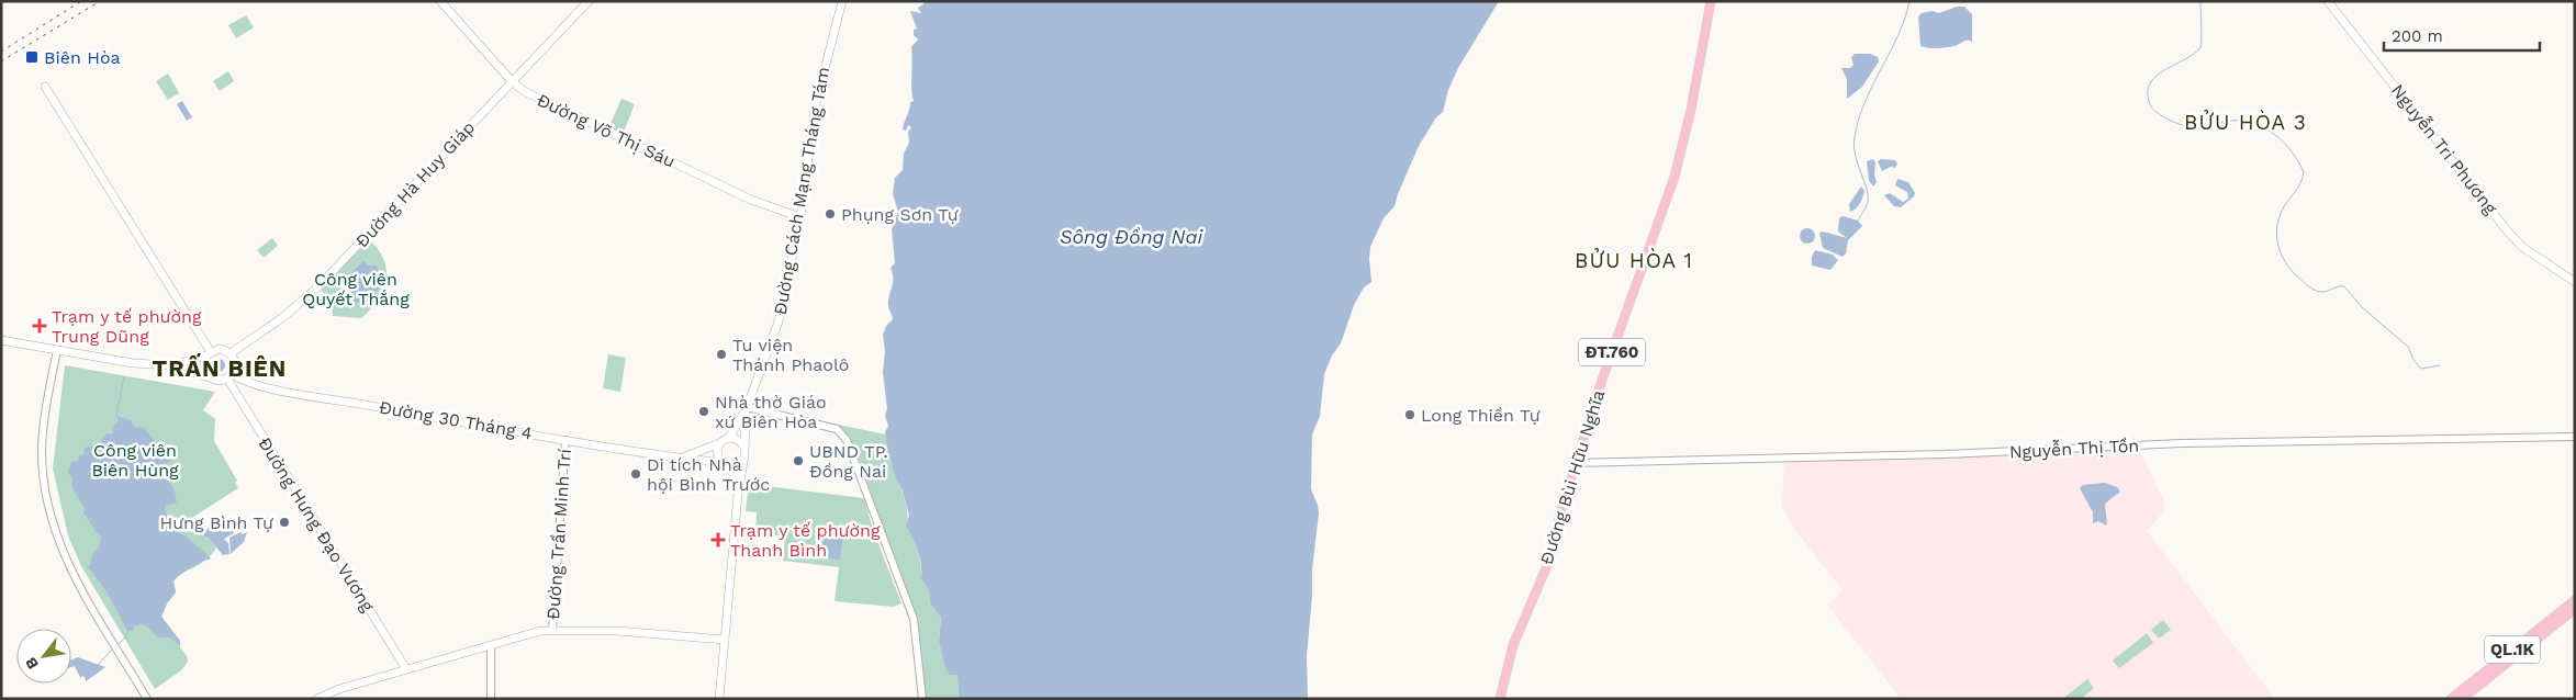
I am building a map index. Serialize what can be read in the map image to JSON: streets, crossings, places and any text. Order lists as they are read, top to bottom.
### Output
{
  "streets": {
    "main road": [
      "Đường Võ Thị Sáu",
      "Nguyễn Tri Phương",
      "Đường Hà Huy Giáp",
      "Đường Cách Mạng Tháng Tám",
      "ĐT.760",
      "Đường 30 Tháng 4",
      "Đường Bùi Hữu Nghĩa",
      "Đường Hưng Đạo Vương",
      "QL.1K"
    ],
    "street": ["Nguyễn Thị Tồn", "Đường Trần Minh Trí"]
  },
  "crossings": [
    ["Đường Võ Thị Sáu", "Đường Hà Huy Giáp"],
    ["Đường Võ Thị Sáu", "Đường Cách Mạng Tháng Tám"],
    ["Đường Hà Huy Giáp", "Đường 30 Tháng 4"],
    ["Đường Hà Huy Giáp", "Đường Hưng Đạo Vương"],
    ["Đường Cách Mạng Tháng Tám", "Đường 30 Tháng 4"],
    ["Đường 30 Tháng 4", "Đường Hưng Đạo Vương"],
    ["Đường 30 Tháng 4", "Đường Trần Minh Trí"],
    ["Nguyễn Thị Tồn", "Đường Bùi Hữu Nghĩa"]
  ],
  "districts": ["BỬU HÒA 3", "BỬU HÒA 1", "TRẤN BIÊN"],
  "water": ["Sông Đồng Nai"],
  "parks": ["Công viên Quyết Thắng", "Công viên Biên Hùng"],
  "places": {
    "transit": ["Biên Hòa"],
    "other": [
      "Phụng Sơn Tự",
      "Tu viện Thánh Phaolô",
      "Nhà thờ Giáo xứ Biên Hòa",
      "Long Thiền Tự",
      "UBND TP. Đồng Nai",
      "Di tích Nhà hội Bình Trước",
      "Hưng Bình Tự"
    ],
    "health": ["Trạm y tế phường Trung Dũng", "Trạm y tế phường Thanh Bình"]
  },
  "scale_bar": "200 m",
  "north": "bottom left"
}
